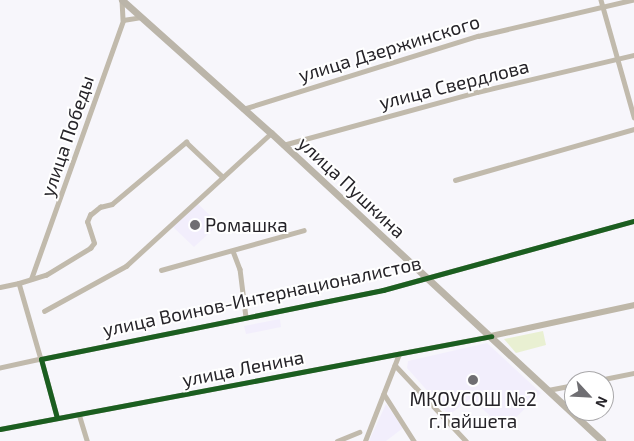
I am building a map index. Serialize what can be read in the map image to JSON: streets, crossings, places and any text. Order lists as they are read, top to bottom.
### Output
{
  "streets": {
    "main road": ["улица Пушкина", "улица Ленина"],
    "street": [
      "улица Дзержинского",
      "улица Свердлова",
      "улица Победы",
      "улица Воинов-Интернационалистов"
    ]
  },
  "crossings": [
    ["улица Дзержинского", "улица Пушкина"],
    ["улица Свердлова", "улица Пушкина"],
    ["улица Пушкина", "улица Воинов-Интернационалистов"],
    ["улица Пушкина", "улица Ленина"]
  ],
  "places": ["Ромашка", "МКОУСОШ №2 г.Тайшета"],
  "north": "bottom right"
}
